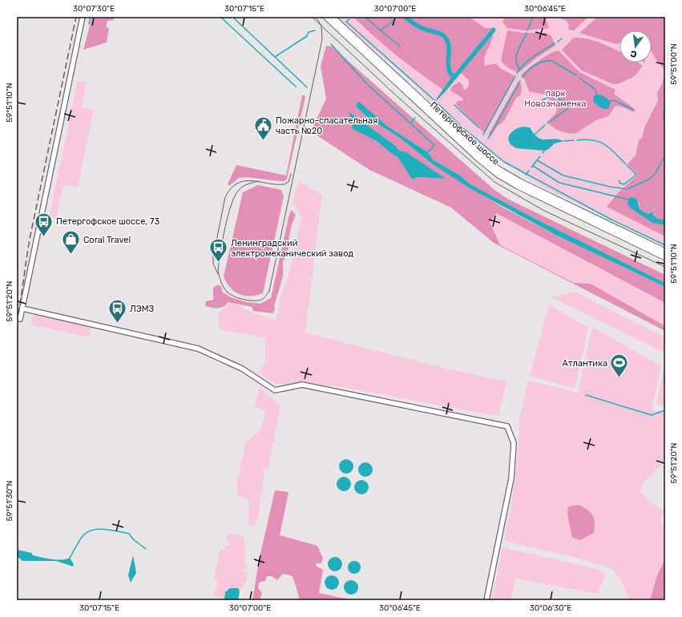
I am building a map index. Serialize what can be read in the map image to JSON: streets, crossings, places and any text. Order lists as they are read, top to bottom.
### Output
{
  "streets": {
    "main road": ["Петергофское шоссе"]
  },
  "parks": ["парк Новознаменка"],
  "places": {
    "public building": ["Пожарно-спасательная часть №20"],
    "bus stop": ["Петергофское шоссе, 73", "Ленинградский электромеханический завод", "ЛЭМЗ"],
    "shop": ["Coral Travel"],
    "sports": ["Атлантика"]
  },
  "north": "bottom",
  "coordinates": [
    "30°07'30\"E",
    "30°07'15\"E",
    "30°07'00\"E",
    "30°06'45\"E",
    "59°51'00\"N",
    "59°51'10\"N",
    "59°51'20\"N",
    "59°51'30\"N",
    "30°06'30\"E"
  ]
}
